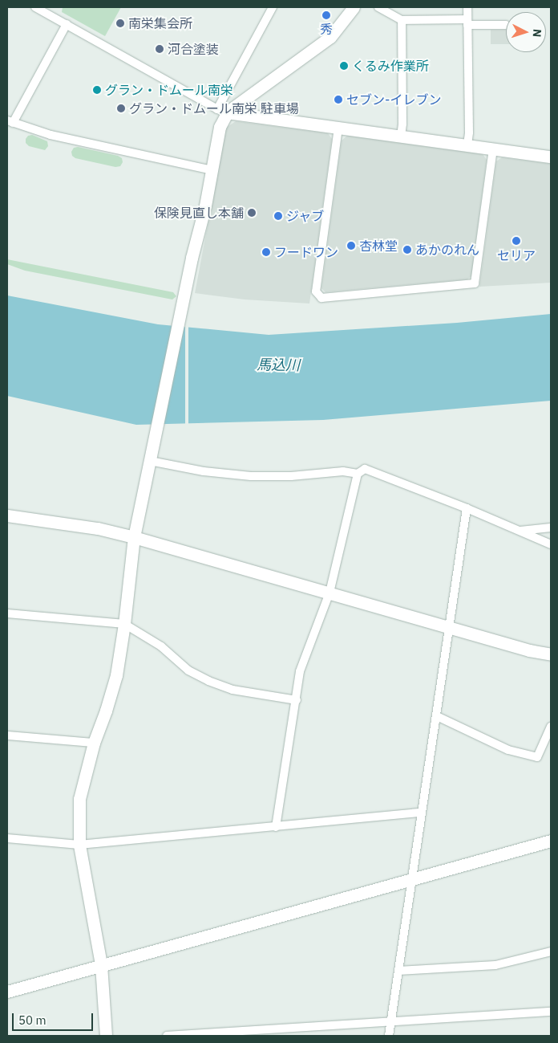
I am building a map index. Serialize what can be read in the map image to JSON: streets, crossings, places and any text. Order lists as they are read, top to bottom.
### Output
{
  "water": ["馬込川"],
  "places": [
    "秀",
    "南栄集会所",
    "河合塗装",
    "くるみ作業所",
    "グラン・ドムール南栄",
    "セブン-イレブン",
    "グラン・ドムール南栄 駐車場",
    "保険見直し本舗",
    "ジャブ",
    "セリア",
    "杏林堂",
    "あかのれん",
    "フードワン"
  ],
  "scale_bar": "50 m",
  "north": "right"
}
